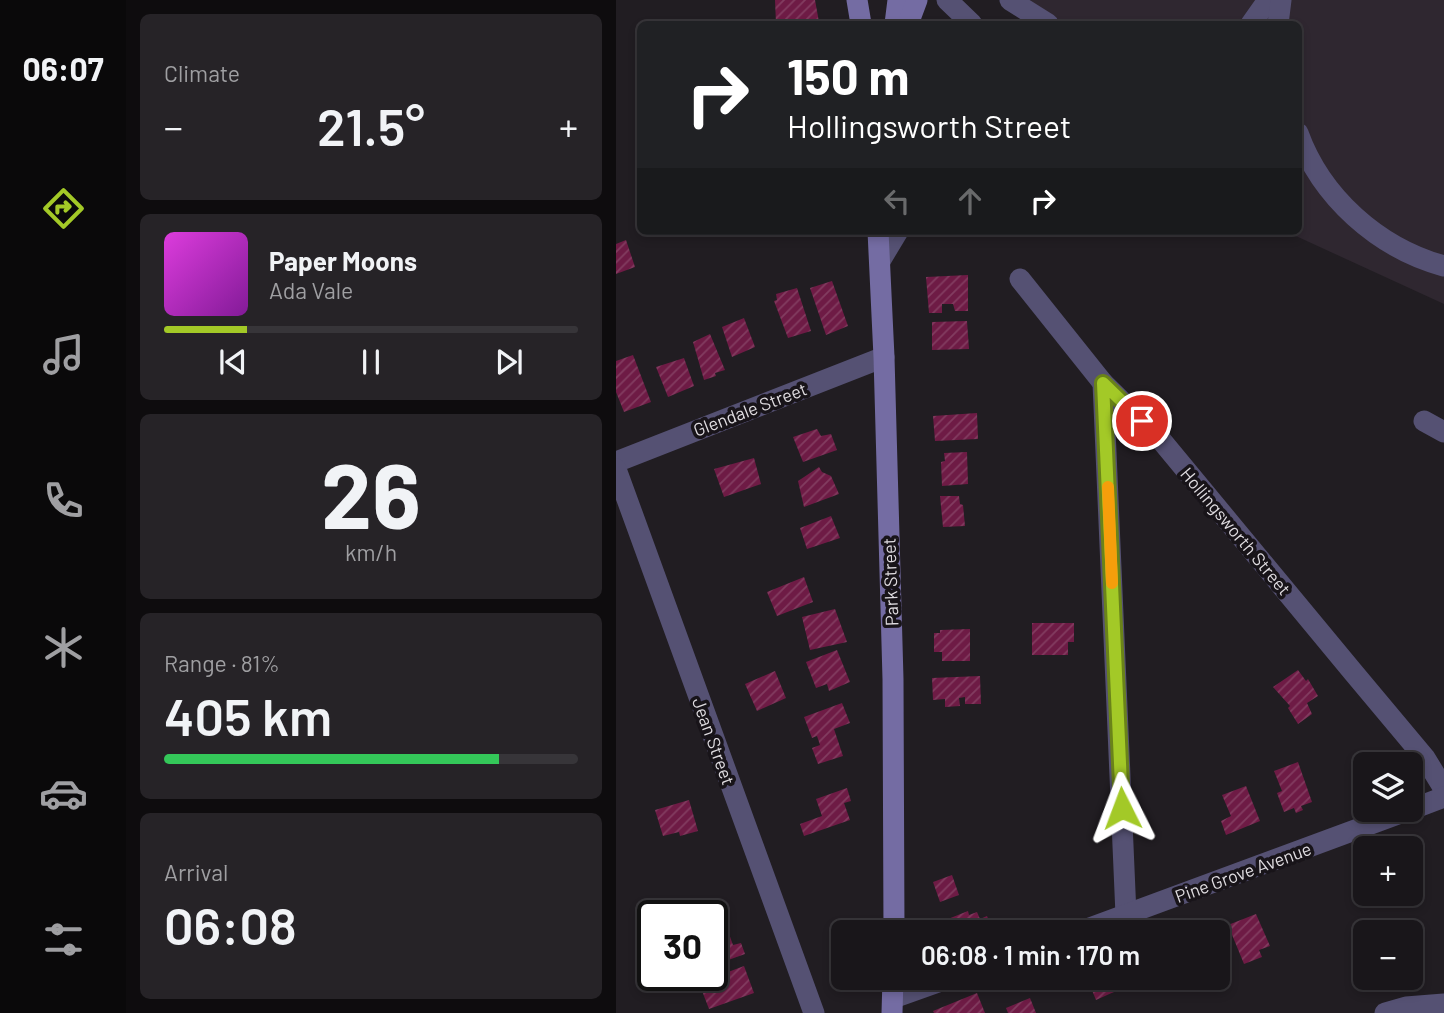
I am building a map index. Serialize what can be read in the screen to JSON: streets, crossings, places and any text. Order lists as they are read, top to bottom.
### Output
{
  "streets": {
    "street": [
      "Glendale Street",
      "Hollingsworth Street",
      "Park Street",
      "Jean Street",
      "Pine Grove Avenue"
    ]
  },
  "crossings": [
    ["Glendale Street", "Park Street"]
  ],
  "page": {
    "tabs": "06:07",
    "tile": [
      "Climate",
      ["26", "km/h"],
      ["Range · 81%", "405 km"],
      ["Arrival", "06:08"]
    ],
    "turn": ["150 m", "Hollingsworth Street"],
    "heat": ["−", "21.5°", "+"],
    "song": ["Paper Moons", "Ada Vale"],
    "map_buttons": ["+", "−"],
    "limit": "30",
    "trip": "06:08 · 1 min · 170 m"
  }
}
